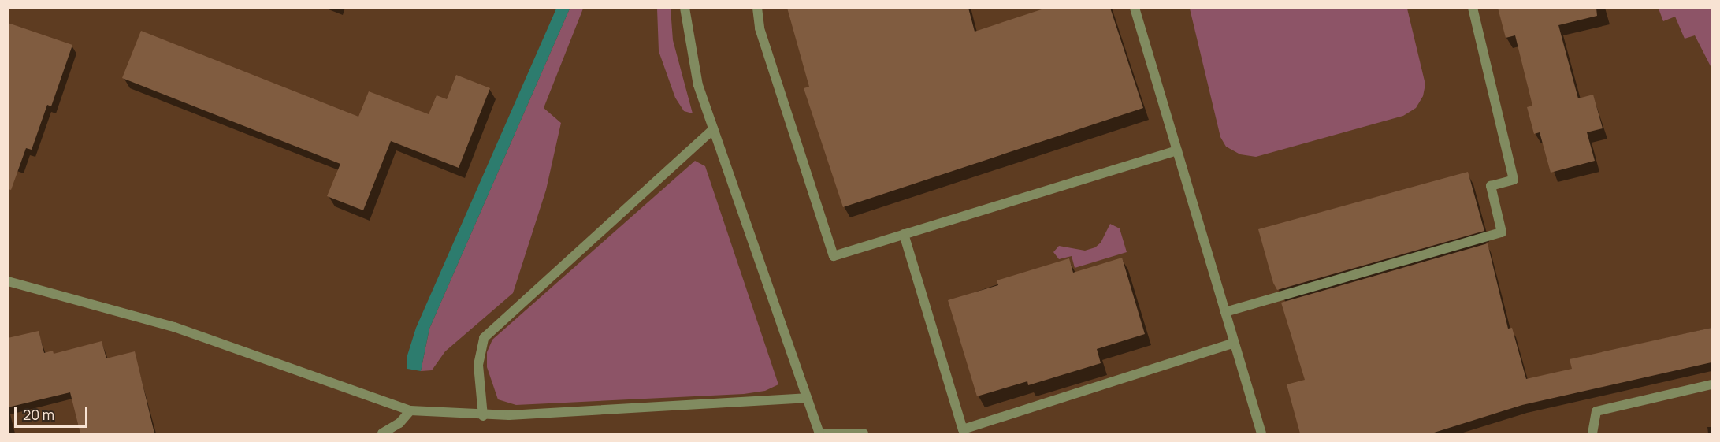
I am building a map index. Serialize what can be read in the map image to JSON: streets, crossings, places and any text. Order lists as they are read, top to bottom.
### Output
{
  "scale_bar": "20 m"
}
